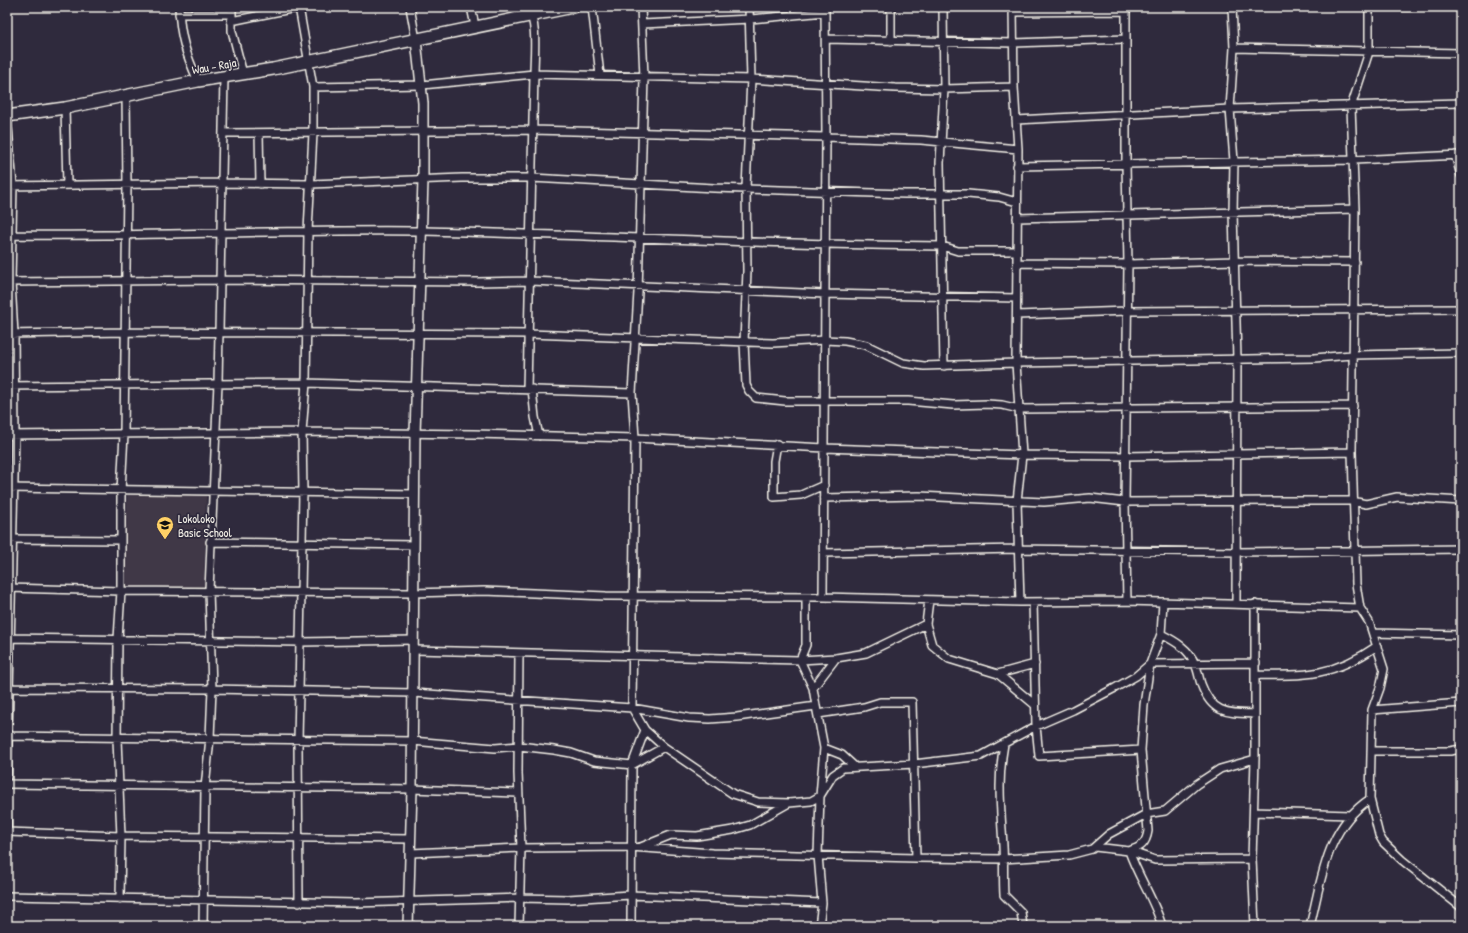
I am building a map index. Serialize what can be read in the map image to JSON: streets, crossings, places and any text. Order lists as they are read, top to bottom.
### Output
{
  "streets": {
    "main road": ["Wau - Raja"]
  },
  "places": {
    "school or university": ["Lokoloko Basic School"]
  }
}
